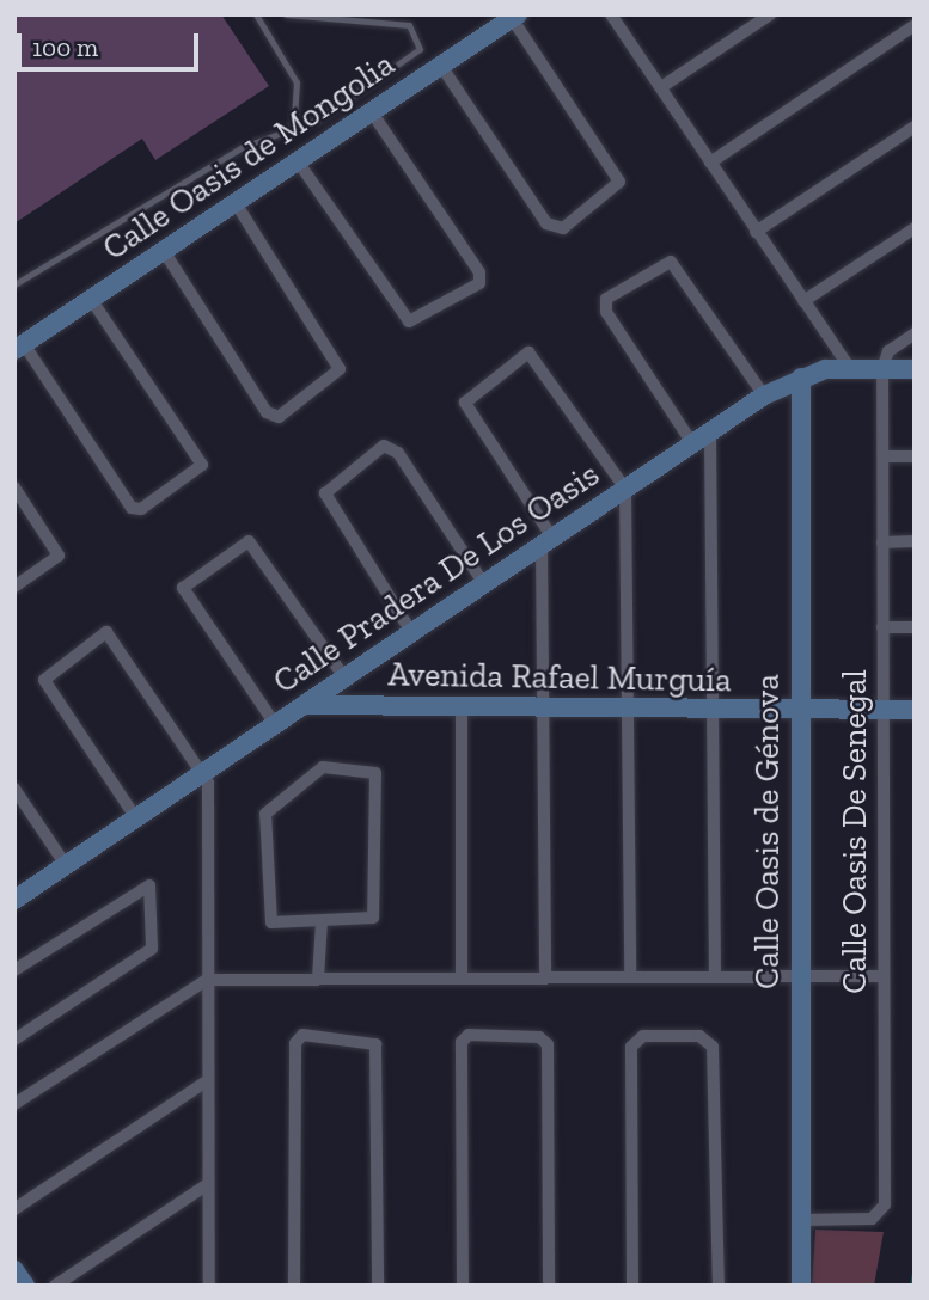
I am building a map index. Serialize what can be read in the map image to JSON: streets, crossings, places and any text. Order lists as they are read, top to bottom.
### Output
{
  "streets": {
    "street": [
      "Calle Oasis de Mongolia",
      "Calle Pradera De Los Oasis",
      "Avenida Rafael Murguía",
      "Calle Oasis de Génova",
      "Calle Oasis De Senegal"
    ]
  },
  "crossings": [
    ["Calle Pradera De Los Oasis", "Avenida Rafael Murguía"],
    ["Calle Pradera De Los Oasis", "Calle Oasis de Génova"],
    ["Calle Pradera De Los Oasis", "Calle Oasis De Senegal"],
    ["Avenida Rafael Murguía", "Calle Oasis de Génova"],
    ["Avenida Rafael Murguía", "Calle Oasis De Senegal"],
    ["Calle Oasis de Génova", "Calle Oasis De Senegal"]
  ],
  "scale_bar": "100 m"
}
